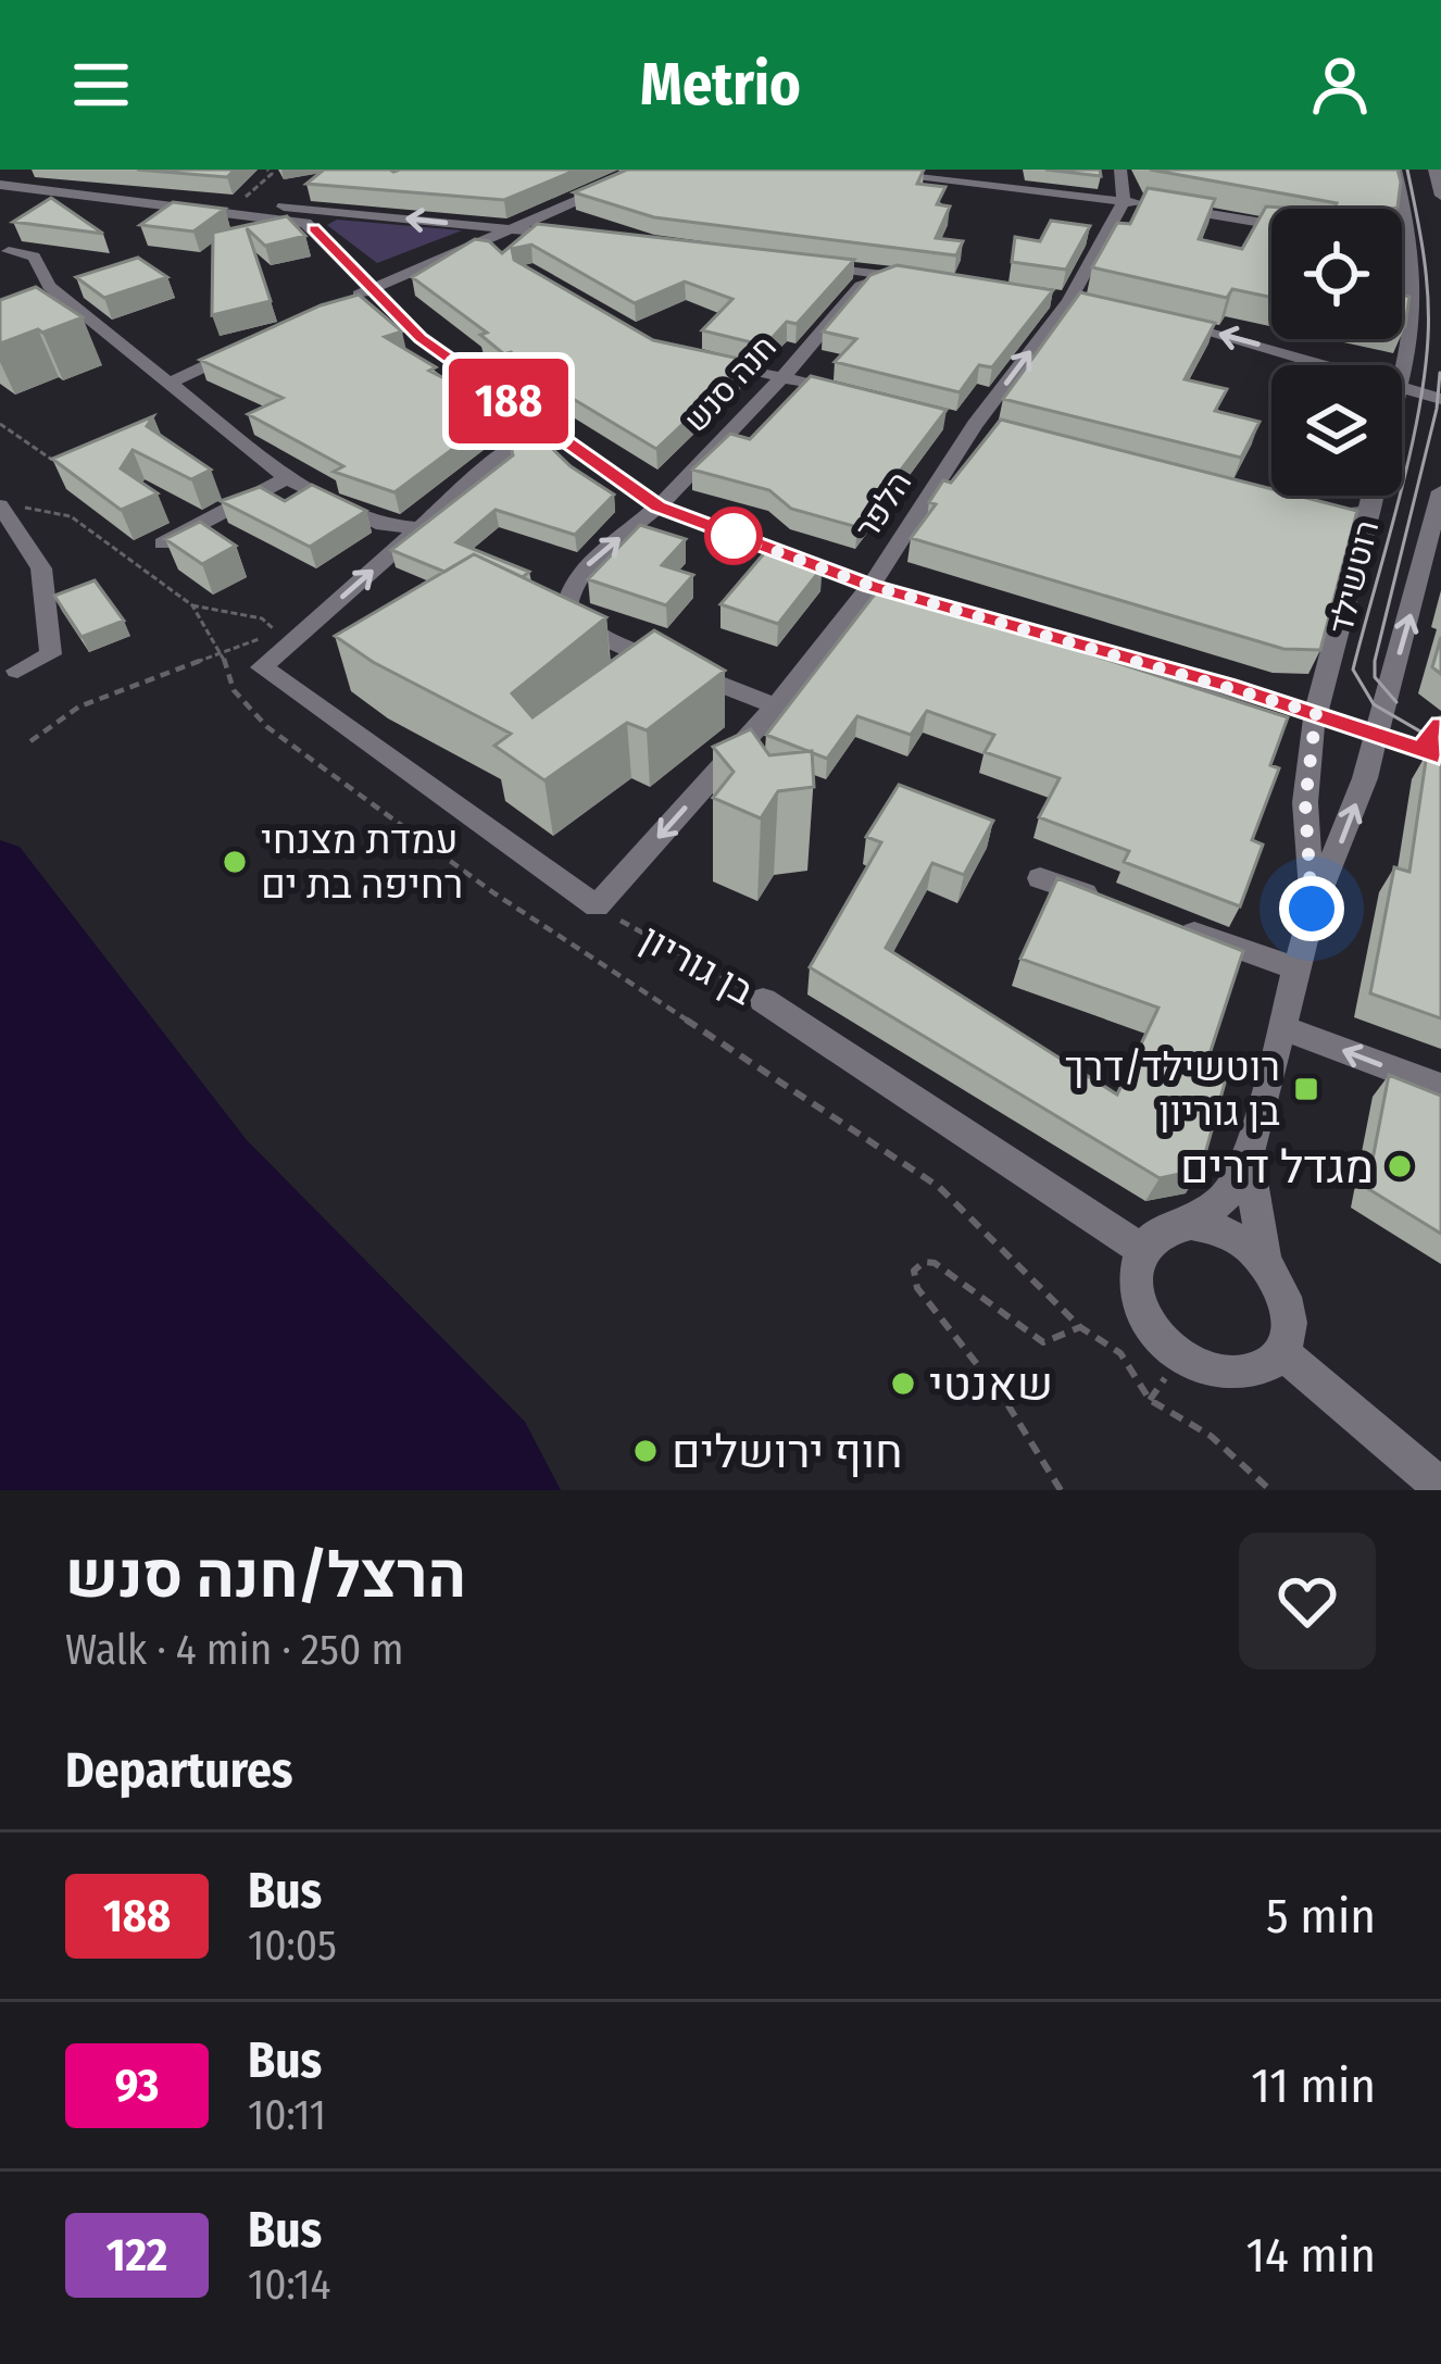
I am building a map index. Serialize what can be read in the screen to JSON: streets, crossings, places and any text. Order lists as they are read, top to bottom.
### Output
{
  "streets": {
    "street": [
      "חנה סנש",
      "הלפר",
      "רוטשילד",
      "בן גוריון"
    ]
  },
  "crossings": [
    ["חנה סנש", "הלפר"],
    ["הלפר", "בן גוריון"],
    ["רוטשילד", "בן גוריון"]
  ],
  "places": {
    "other": [
      "עמדת מצנחי רחיפה בת ים",
      "מגדל דרים",
      "שאנטי",
      "חוף ירושלים"
    ],
    "transit": ["רוטשילד/דרך בן גוריון"]
  },
  "lines": ["bus line 188"],
  "page": {
    "header": "Metrio",
    "on_map": "188",
    "heading": [
      ["הרצל/חנה סנש", "Walk · 4 min · 250 m"],
      "Departures"
    ],
    "list": [
      {
        "mark": "188",
        "name": "Bus",
        "note": "10:05",
        "value": "5 min"
      },
      {
        "mark": "93",
        "name": "Bus",
        "note": "10:11",
        "value": "11 min"
      },
      {
        "mark": "122",
        "name": "Bus",
        "note": "10:14",
        "value": "14 min"
      }
    ]
  }
}
